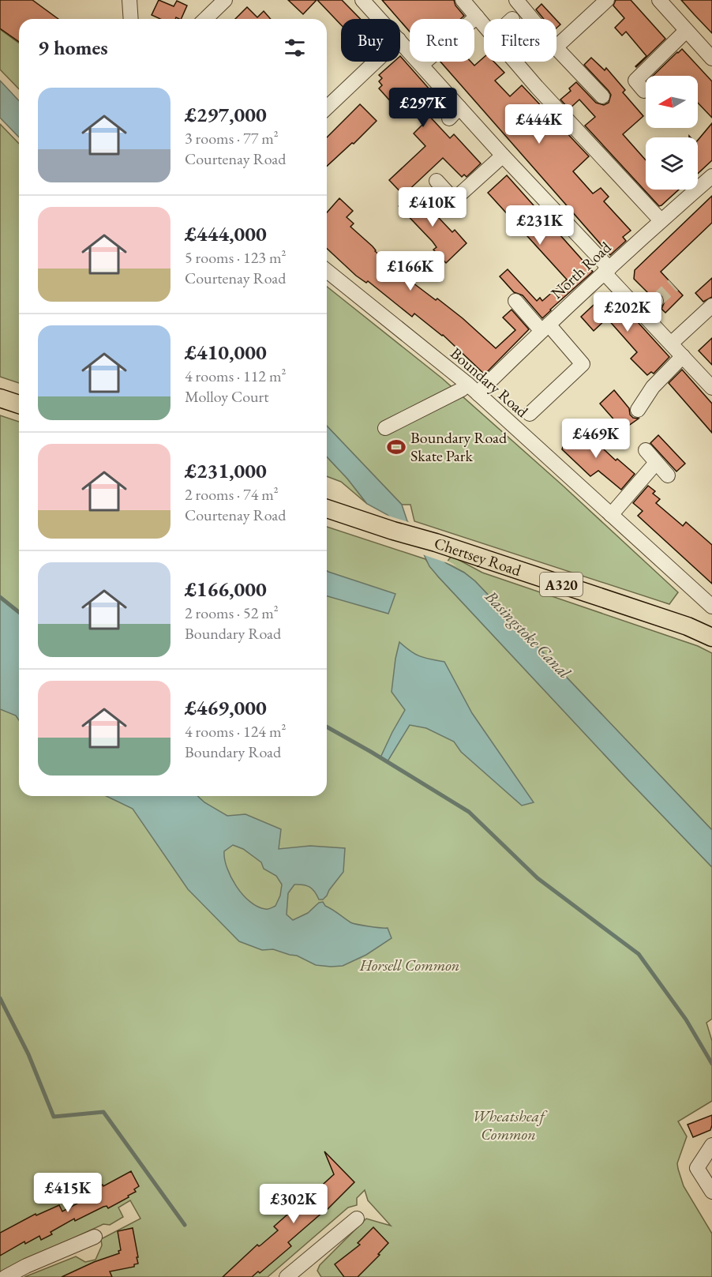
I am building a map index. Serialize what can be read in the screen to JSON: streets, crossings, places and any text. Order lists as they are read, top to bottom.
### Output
{
  "streets": {
    "main road": ["Chertsey Road", "A320"],
    "street": ["North Road", "Boundary Road"]
  },
  "crossings": [
    ["North Road", "Boundary Road"]
  ],
  "water": ["Basingstoke Canal"],
  "parks": ["Horsell Common", "Wheatsheaf Common"],
  "places": {
    "sports": ["Boundary Road Skate Park"]
  },
  "north": "left",
  "page": {
    "chip": ["Buy", "Rent", "Filters"],
    "heading": "9 homes",
    "list": [
      {
        "name": "£297,000",
        "note": "3 rooms · 77 m² · Courtenay Road"
      },
      {
        "name": "£444,000",
        "note": "5 rooms · 123 m² · Courtenay Road"
      },
      {
        "name": "£410,000",
        "note": "4 rooms · 112 m² · Molloy Court"
      },
      {
        "name": "£231,000",
        "note": "2 rooms · 74 m² · Courtenay Road"
      },
      {
        "name": "£166,000",
        "note": "2 rooms · 52 m² · Boundary Road"
      },
      {
        "name": "£469,000",
        "note": "4 rooms · 124 m² · Boundary Road"
      }
    ],
    "price": [
      "£297K",
      "£444K",
      "£410K",
      "£231K",
      "£166K",
      "£202K",
      "£469K",
      "£415K",
      "£302K"
    ]
  }
}
